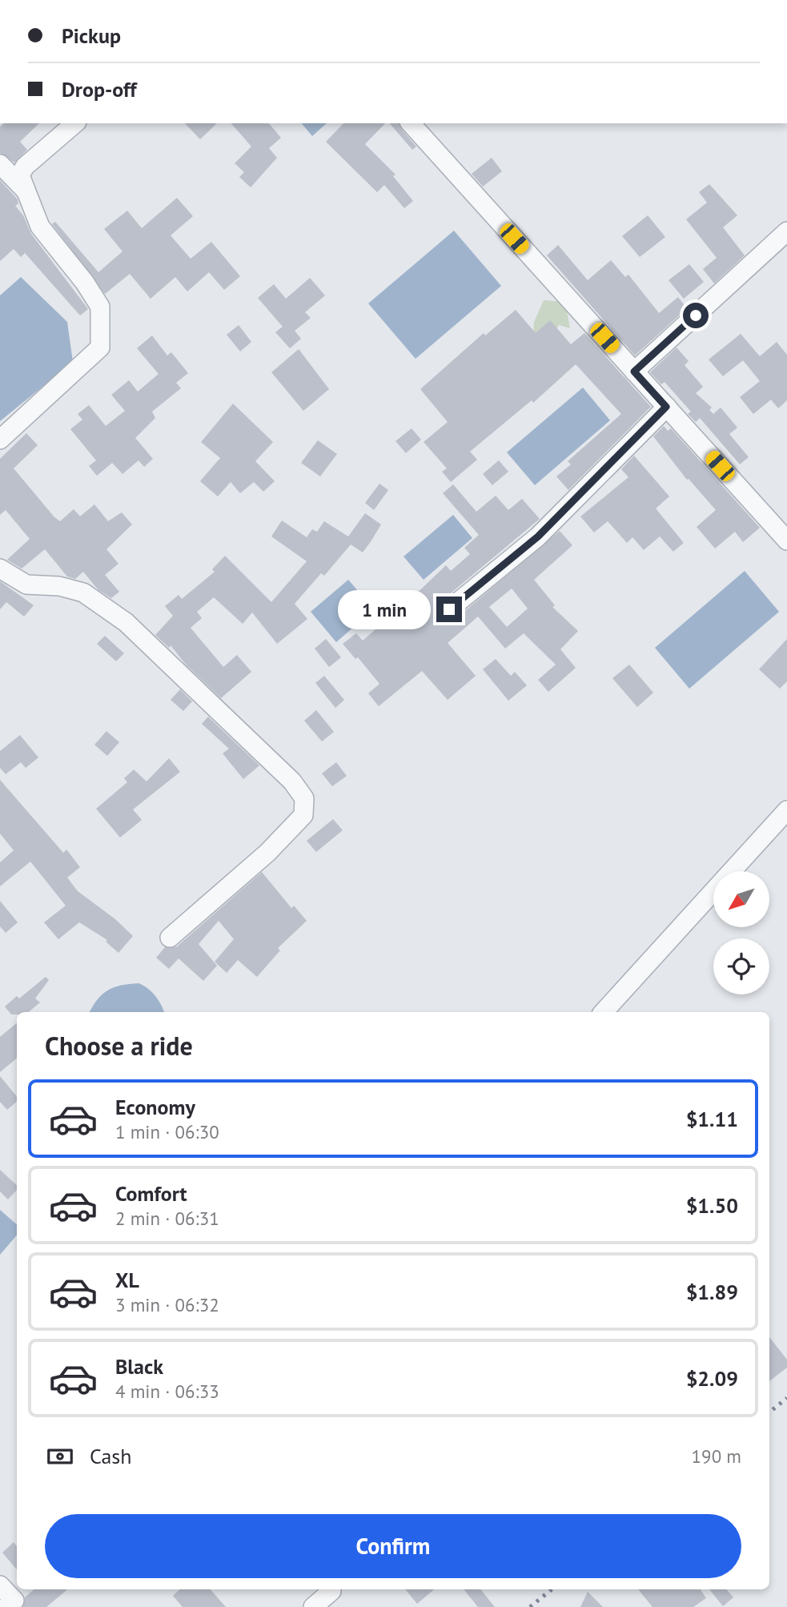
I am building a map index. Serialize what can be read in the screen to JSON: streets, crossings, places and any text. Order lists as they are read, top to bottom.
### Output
{
  "north": "bottom left",
  "page": {
    "banner": ["Pickup", "Drop-off"],
    "bubble": "1 min",
    "heading": "Choose a ride",
    "list": [
      {
        "name": "Economy",
        "note": "1 min · 06:30",
        "value": "$1.11"
      },
      {
        "name": "Comfort",
        "note": "2 min · 06:31",
        "value": "$1.50"
      },
      {
        "name": "XL",
        "note": "3 min · 06:32",
        "value": "$1.89"
      },
      {
        "name": "Black",
        "note": "4 min · 06:33",
        "value": "$2.09"
      }
    ],
    "pay": ["Cash", "190 m"],
    "buttons": "Confirm"
  }
}
